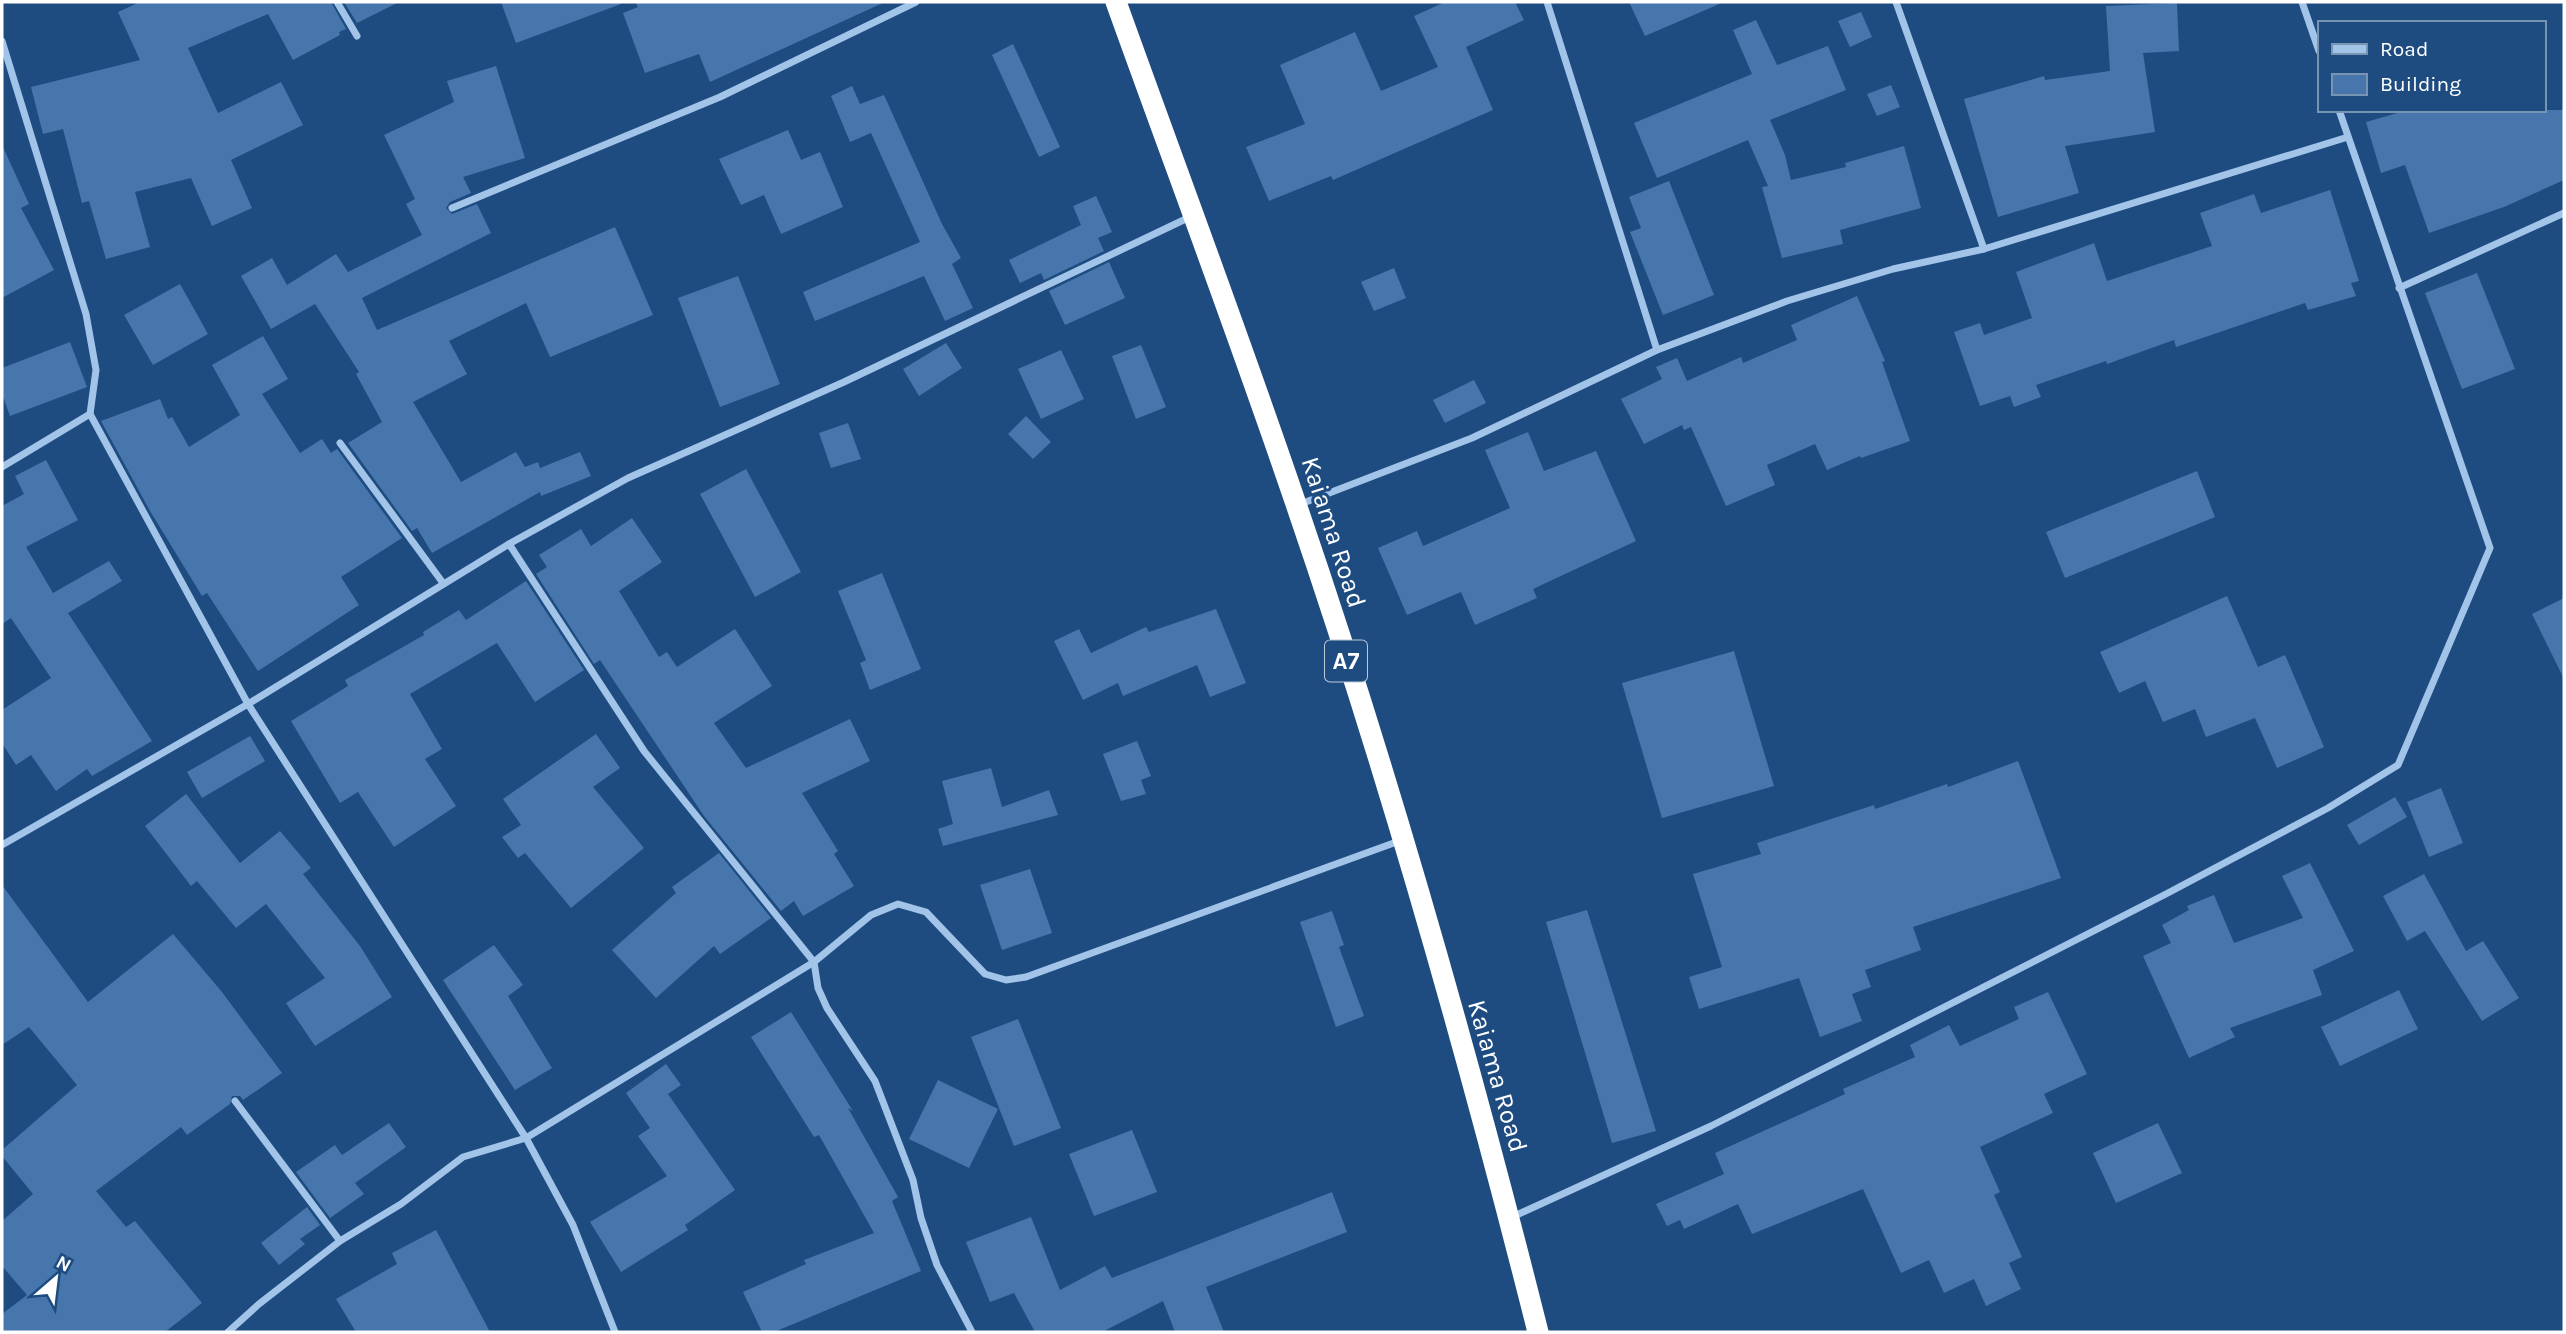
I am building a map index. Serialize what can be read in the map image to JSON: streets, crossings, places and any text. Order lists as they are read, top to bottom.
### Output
{
  "streets": {
    "highway": ["Kaiama Road", "A7"]
  },
  "legend": ["Road", "Building"],
  "north": "top right"
}
